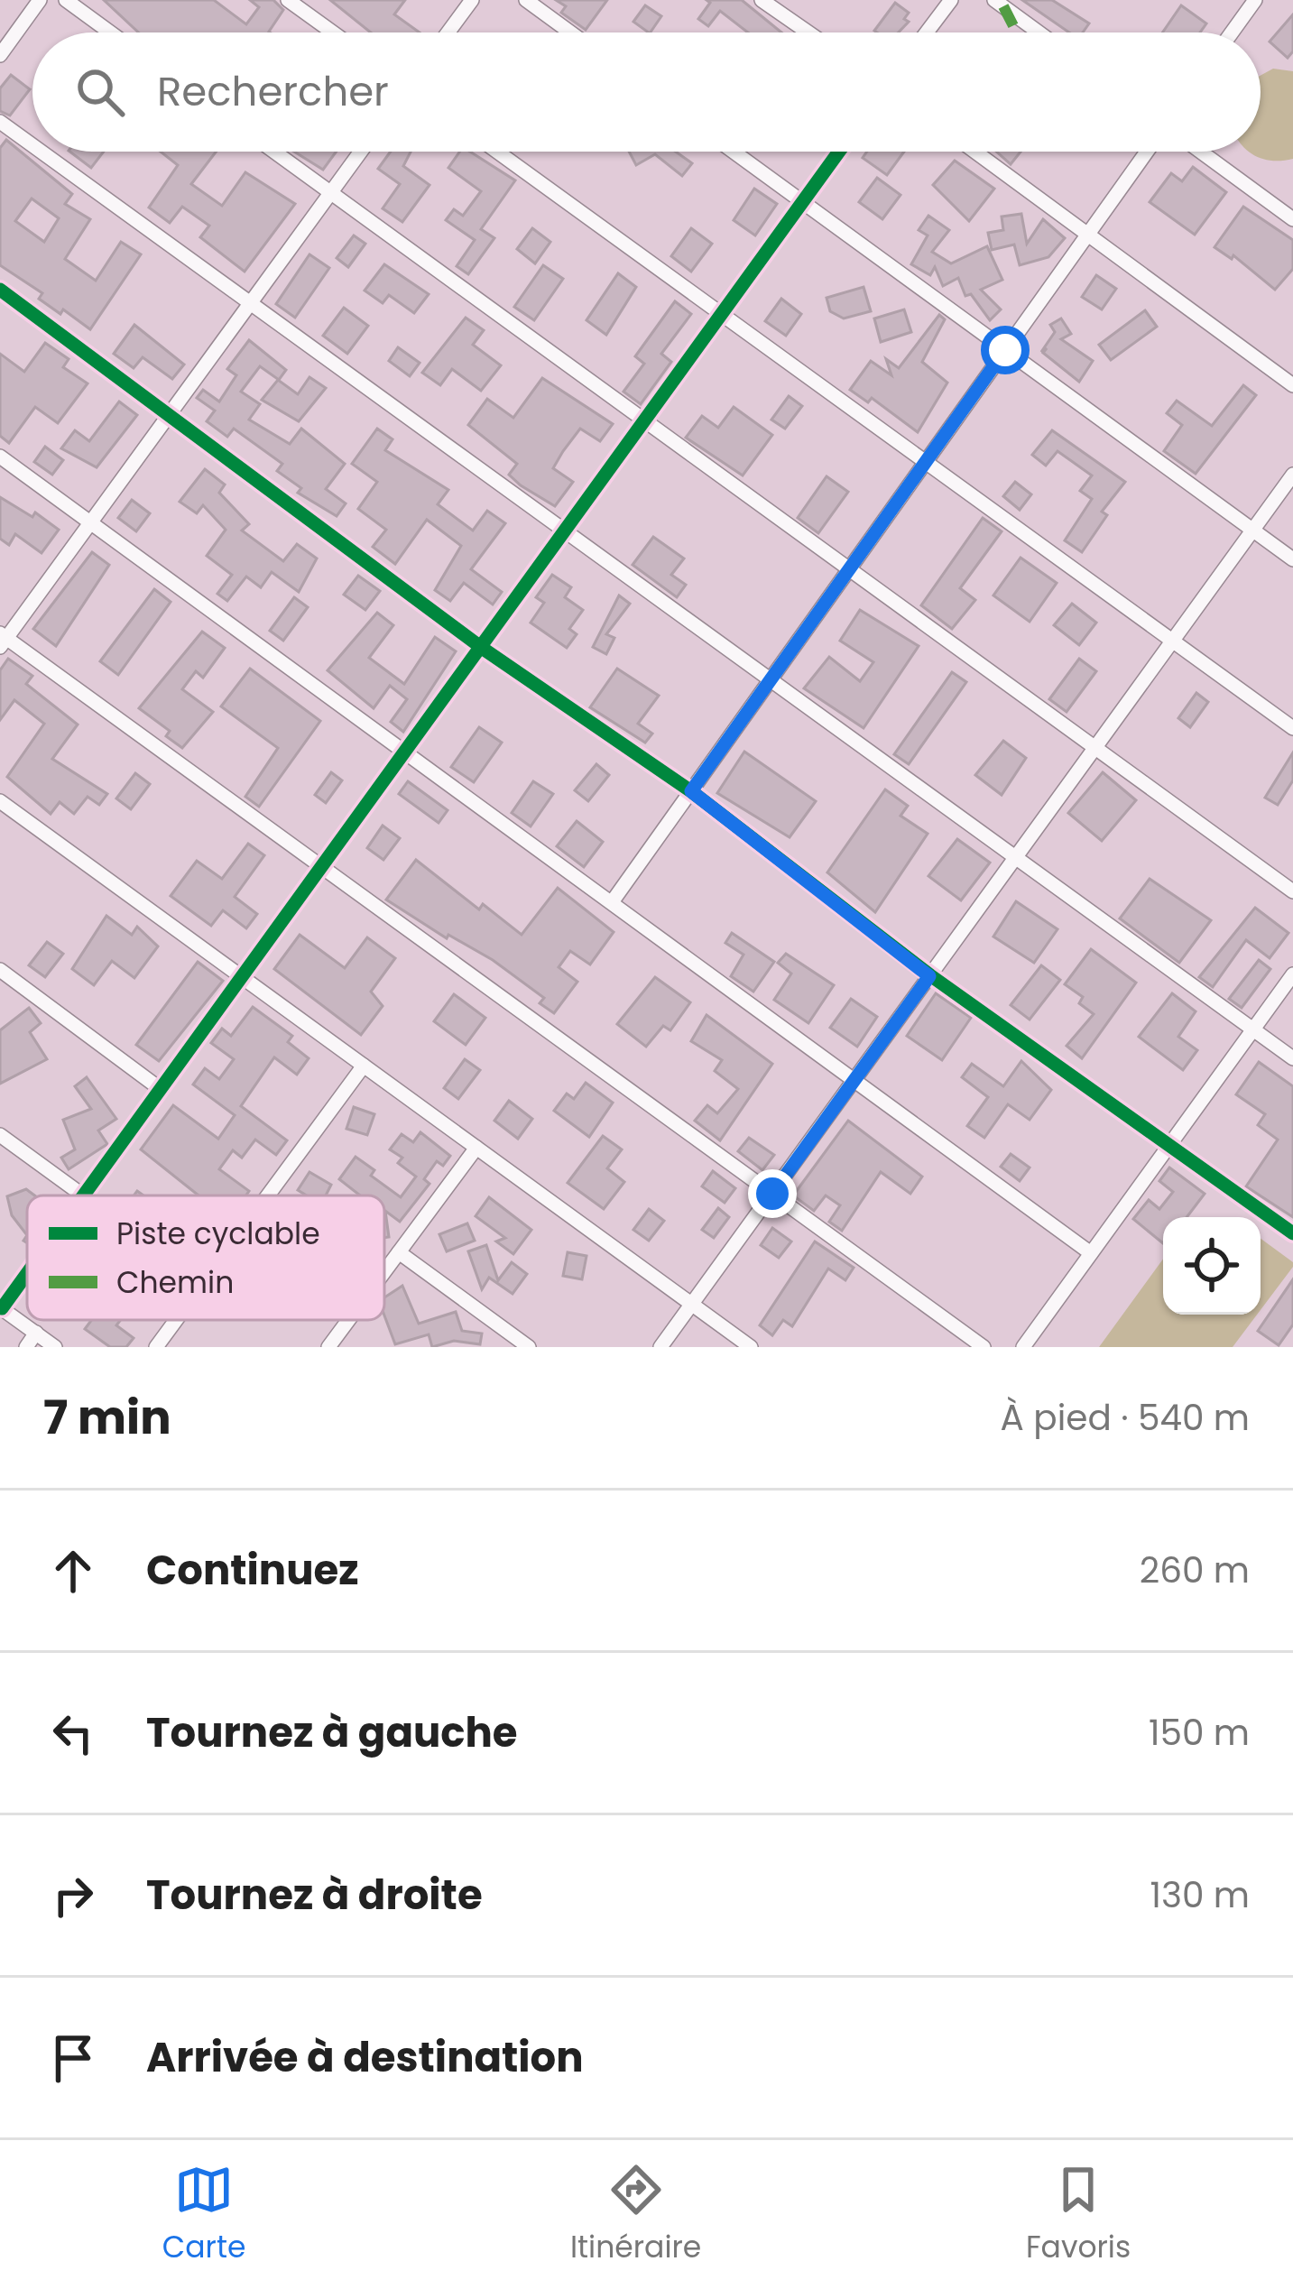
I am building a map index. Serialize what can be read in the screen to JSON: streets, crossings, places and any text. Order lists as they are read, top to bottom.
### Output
{
  "legend": ["Piste cyclable", "Chemin"],
  "page": {
    "search": "Rechercher",
    "heading": ["7 min", "À pied · 540 m"],
    "list": [
      ["Continuez", "260 m"],
      ["Tournez à gauche", "150 m"],
      ["Tournez à droite", "130 m"],
      "Arrivée à destination"
    ],
    "nav": ["Carte", "Itinéraire", "Favoris"]
  }
}
